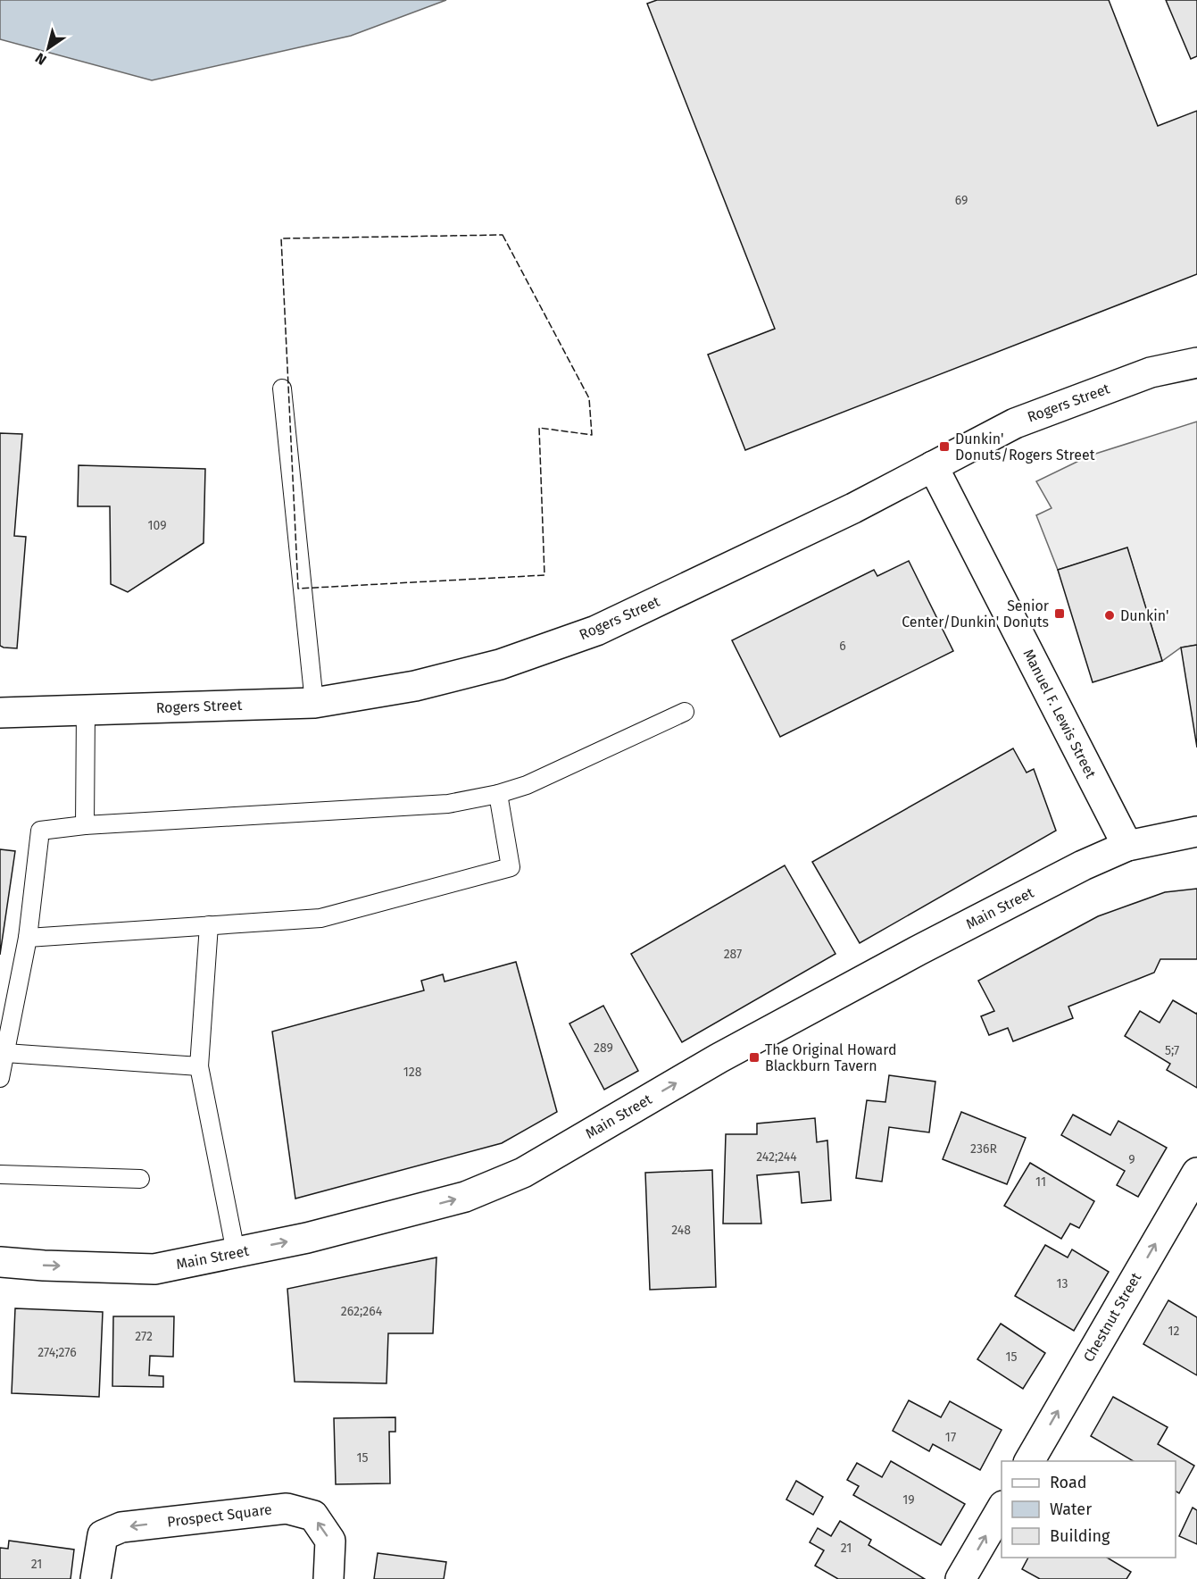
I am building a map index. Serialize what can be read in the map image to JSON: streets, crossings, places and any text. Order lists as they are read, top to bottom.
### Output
{
  "streets": {
    "main road": [
      "Rogers Street",
      "Manuel F. Lewis Street",
      "Main Street",
      "Chestnut Street",
      "Prospect Square"
    ]
  },
  "crossings": [
    ["Rogers Street", "Manuel F. Lewis Street"],
    ["Manuel F. Lewis Street", "Main Street"]
  ],
  "one_way": ["Main Street", "Chestnut Street"],
  "places": {
    "transit": ["Dunkin' Donuts/Rogers Street", "Senior Center/Dunkin' Donuts", "The Original Howard Blackburn Tavern"],
    "other": ["Dunkin'"]
  },
  "house_numbers": [
    "69",
    "109",
    "6",
    "287",
    "289",
    "5;7",
    "128",
    "236R",
    "242;244",
    "9",
    "11",
    "248",
    "13",
    "262;264",
    "12",
    "272",
    "274;276",
    "15",
    "17",
    "15",
    "19",
    "21",
    "21"
  ],
  "legend": ["Road", "Water", "Building"],
  "north": "bottom left"
}
